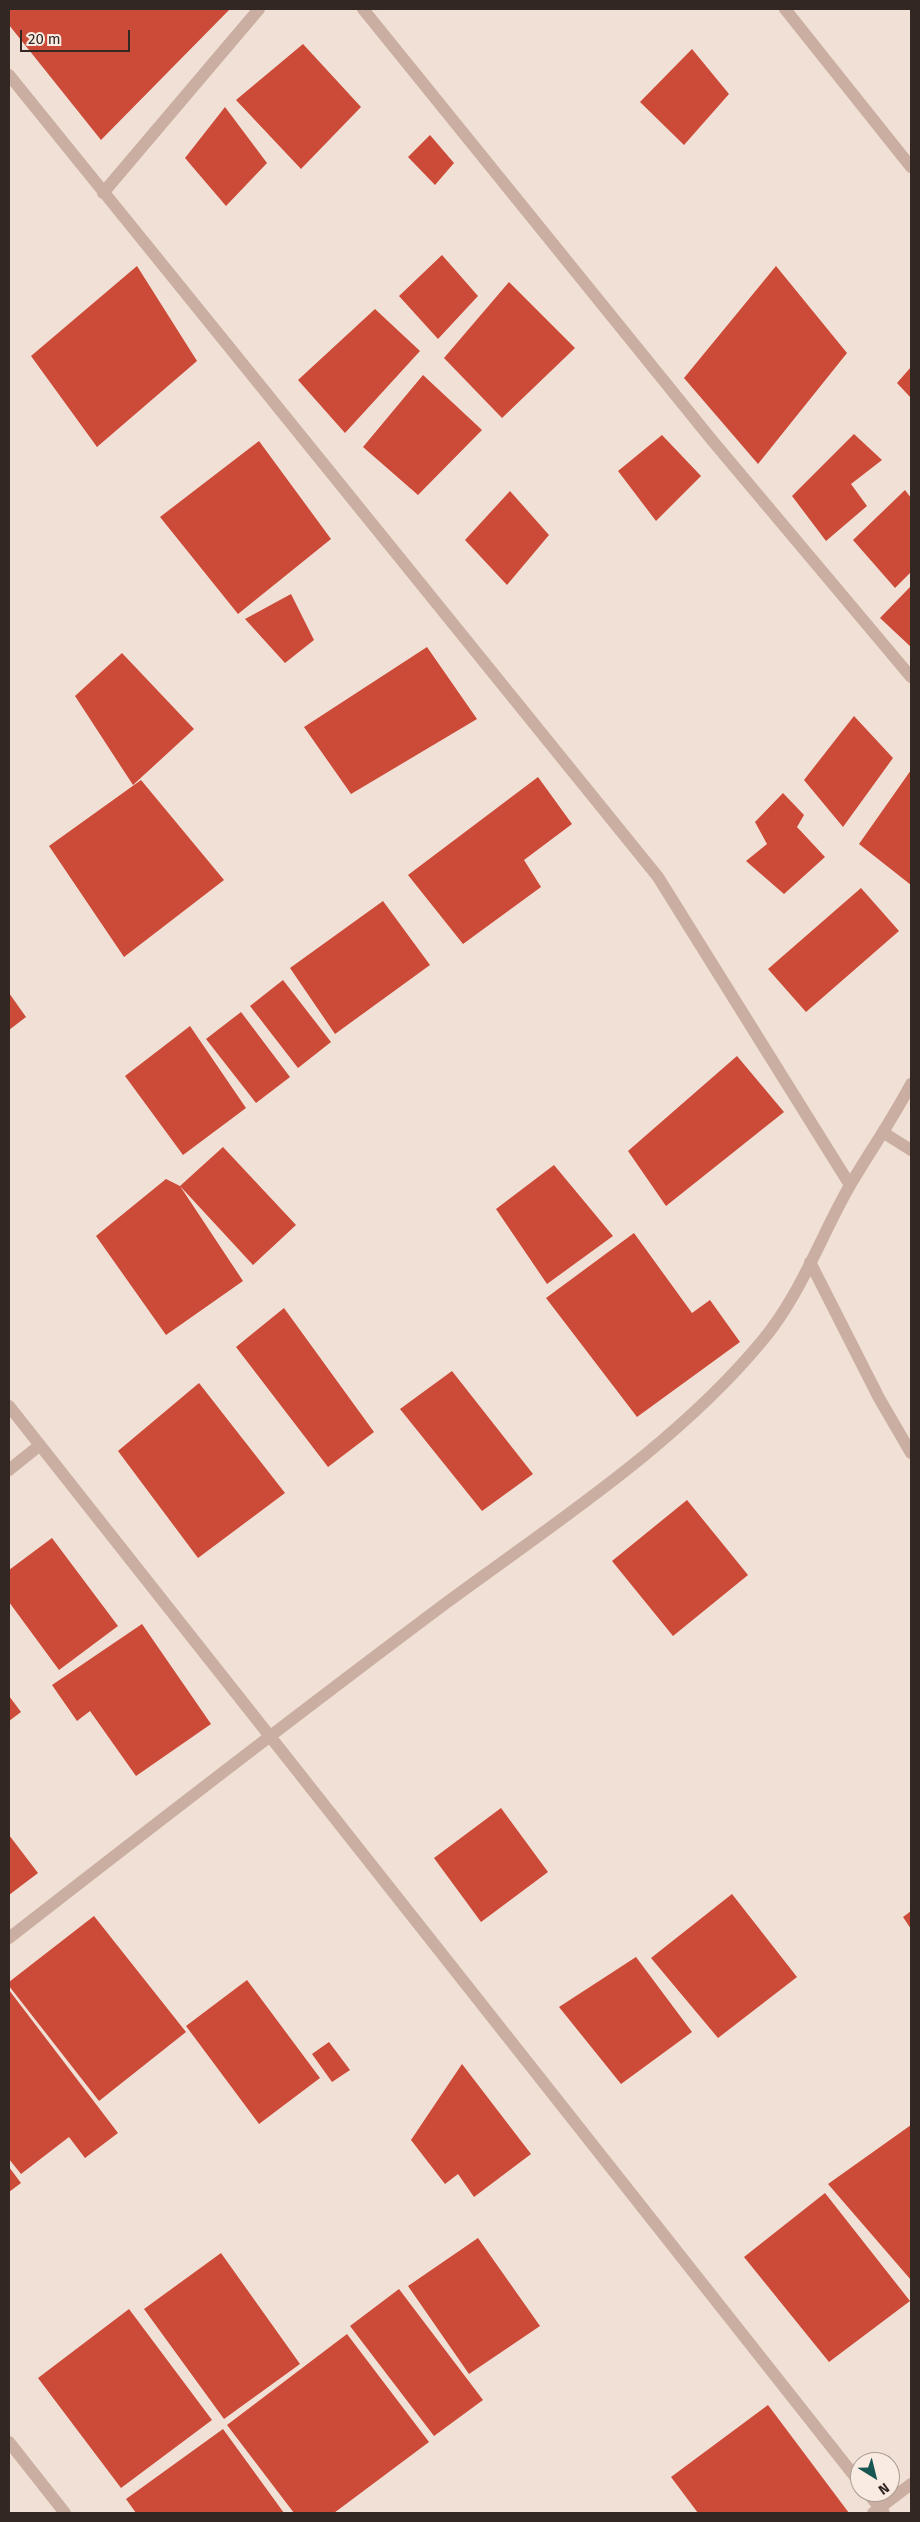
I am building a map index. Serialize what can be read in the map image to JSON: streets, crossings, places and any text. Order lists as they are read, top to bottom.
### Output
{
  "scale_bar": "20 m",
  "north": "bottom right"
}
